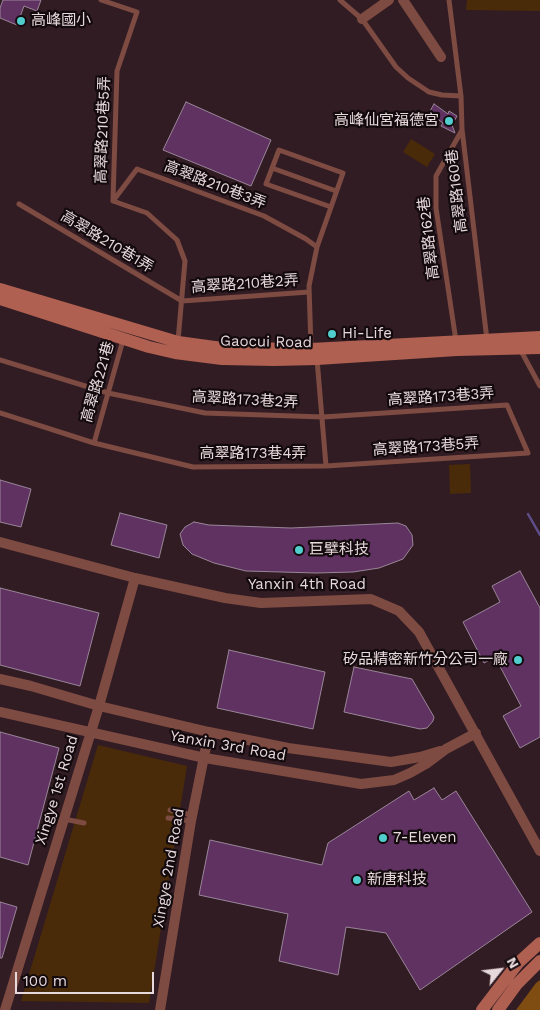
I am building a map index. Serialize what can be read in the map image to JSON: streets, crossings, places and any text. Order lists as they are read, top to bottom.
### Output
{
  "streets": {
    "street": [
      "Gaocui Road",
      "Yanxin 4th Road",
      "Yanxin 3rd Road",
      "Xingye 1st Road",
      "Xingye 2nd Road"
    ],
    "lane": [
      "高翠路210巷5弄",
      "高翠路210巷3弄",
      "高翠路160巷",
      "高翠路162巷",
      "高翠路210巷1弄",
      "高翠路210巷2弄",
      "高翠路221巷",
      "高翠路173巷3弄",
      "高翠路173巷2弄",
      "高翠路173巷5弄",
      "高翠路173巷4弄"
    ]
  },
  "crossings": [
    ["高翠路210巷5弄", "高翠路210巷3弄"],
    ["高翠路160巷", "高翠路162巷"],
    ["高翠路160巷", "Gaocui Road"],
    ["高翠路162巷", "Gaocui Road"],
    ["高翠路210巷1弄", "高翠路210巷2弄"],
    ["Gaocui Road", "高翠路221巷"],
    ["高翠路221巷", "高翠路173巷2弄"],
    ["高翠路221巷", "高翠路173巷4弄"],
    ["高翠路173巷3弄", "高翠路173巷2弄"],
    ["高翠路173巷3弄", "高翠路173巷5弄"],
    ["高翠路173巷5弄", "高翠路173巷4弄"],
    ["Yanxin 4th Road", "Yanxin 3rd Road"],
    ["Yanxin 4th Road", "Xingye 1st Road"],
    ["Yanxin 3rd Road", "Xingye 1st Road"],
    ["Yanxin 3rd Road", "Xingye 2nd Road"]
  ],
  "places": [
    "高峰國小",
    "高峰仙宮福德宮",
    "Hi-Life",
    "巨擘科技",
    "矽品精密新竹分公司一廠",
    "7-Eleven",
    "新唐科技"
  ],
  "scale_bar": "100 m",
  "north": "top right"
}
